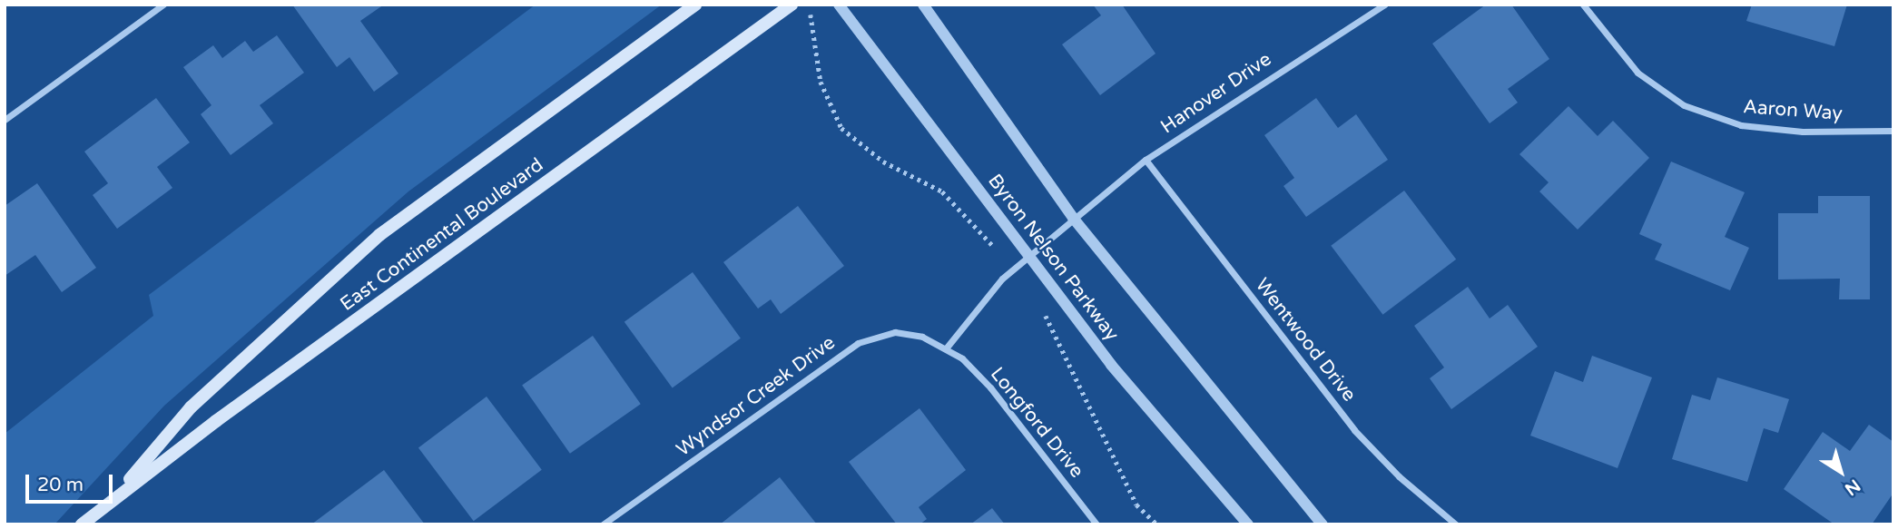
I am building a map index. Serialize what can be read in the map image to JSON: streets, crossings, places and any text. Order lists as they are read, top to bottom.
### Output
{
  "streets": {
    "main road": ["East Continental Boulevard"],
    "street": [
      "Hanover Drive",
      "Aaron Way",
      "Byron Nelson Parkway",
      "Wentwood Drive",
      "Wyndsor Creek Drive",
      "Longford Drive"
    ]
  },
  "crossings": [
    ["Hanover Drive", "Wentwood Drive"],
    ["Wyndsor Creek Drive", "Longford Drive"]
  ],
  "scale_bar": "20 m",
  "north": "bottom right"
}
